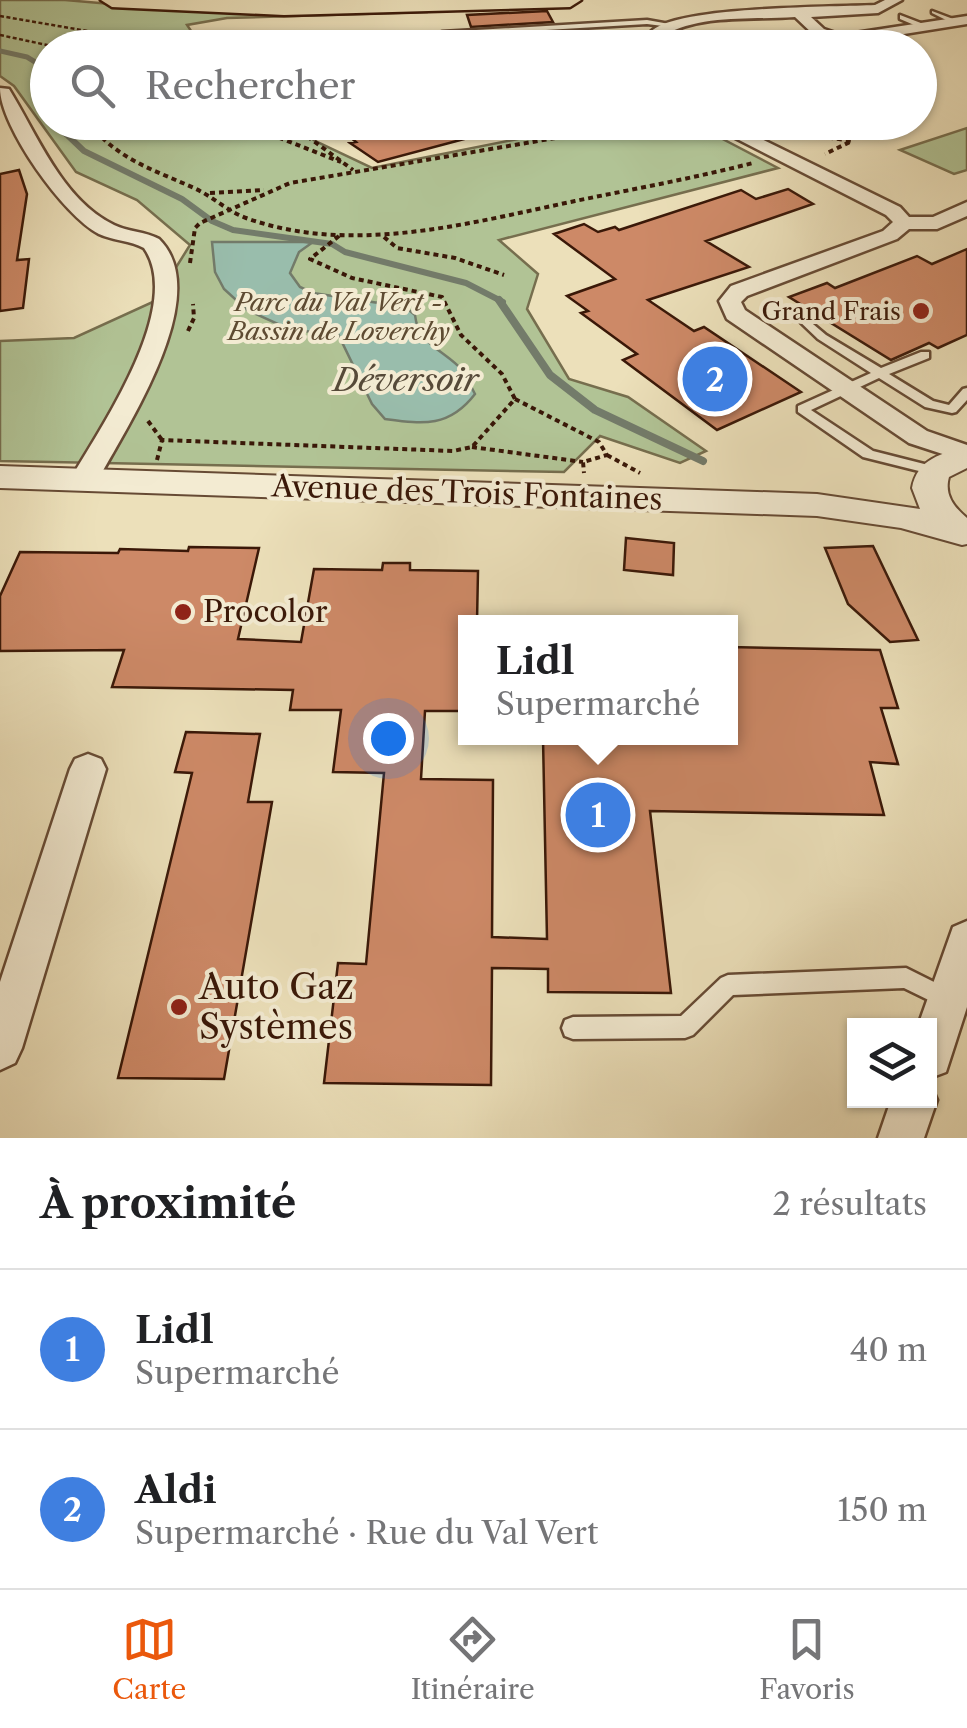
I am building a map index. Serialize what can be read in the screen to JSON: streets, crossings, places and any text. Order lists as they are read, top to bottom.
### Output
{
  "streets": {
    "street": ["Avenue des Trois Fontaines"]
  },
  "water": ["Déversoir"],
  "parks": ["Parc du Val Vert - Bassin de Loverchy"],
  "places": ["Grand Frais", "Procolor", "Auto Gaz Systèmes"],
  "page": {
    "search": "Rechercher",
    "pins": ["2", "1"],
    "popup": ["Lidl", "Supermarché"],
    "heading": ["À proximité", "2 résultats"],
    "list": [
      {
        "mark": "1",
        "name": "Lidl",
        "note": "Supermarché",
        "value": "40 m"
      },
      {
        "mark": "2",
        "name": "Aldi",
        "note": "Supermarché · Rue du Val Vert",
        "value": "150 m"
      }
    ],
    "nav": ["Carte", "Itinéraire", "Favoris"]
  }
}
